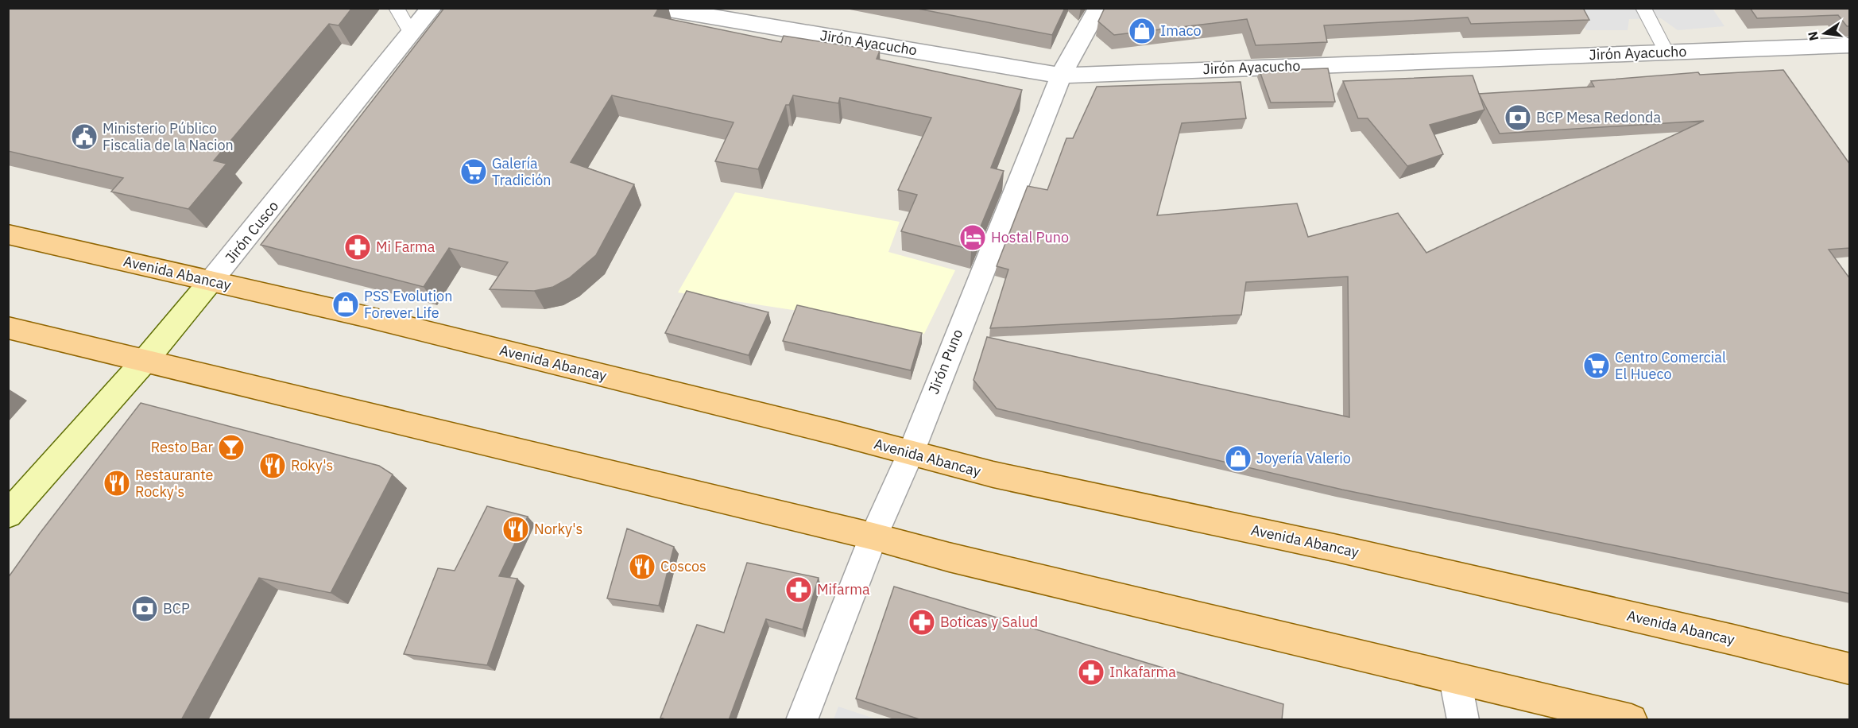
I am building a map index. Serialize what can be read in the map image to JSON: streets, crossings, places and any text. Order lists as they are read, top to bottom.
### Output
{
  "streets": {
    "main road": ["Avenida Abancay"],
    "street": ["Jirón Ayacucho", "Jirón Cusco", "Jirón Puno"]
  },
  "crossings": [
    ["Jirón Ayacucho", "Jirón Puno"],
    ["Jirón Cusco", "Avenida Abancay"],
    ["Avenida Abancay", "Jirón Puno"]
  ],
  "places": {
    "shop": ["Imaco", "PSS Evolution Forever Life", "Joyería Valerio"],
    "bank": ["BCP Mesa Redonda", "BCP"],
    "public building": ["Ministerio Público Fiscalia de la Nacion"],
    "supermarket": ["Galería Tradición", "Centro Comercial El Hueco"],
    "hotel": ["Hostal Puno"],
    "pharmacy": [
      "Mi Farma",
      "Mifarma",
      "Boticas y Salud",
      "Inkafarma"
    ],
    "bar": ["Resto Bar"],
    "restaurant": [
      "Roky's",
      "Restaurante Rocky's",
      "Norky's",
      "Coscos"
    ]
  },
  "north": "left"
}
